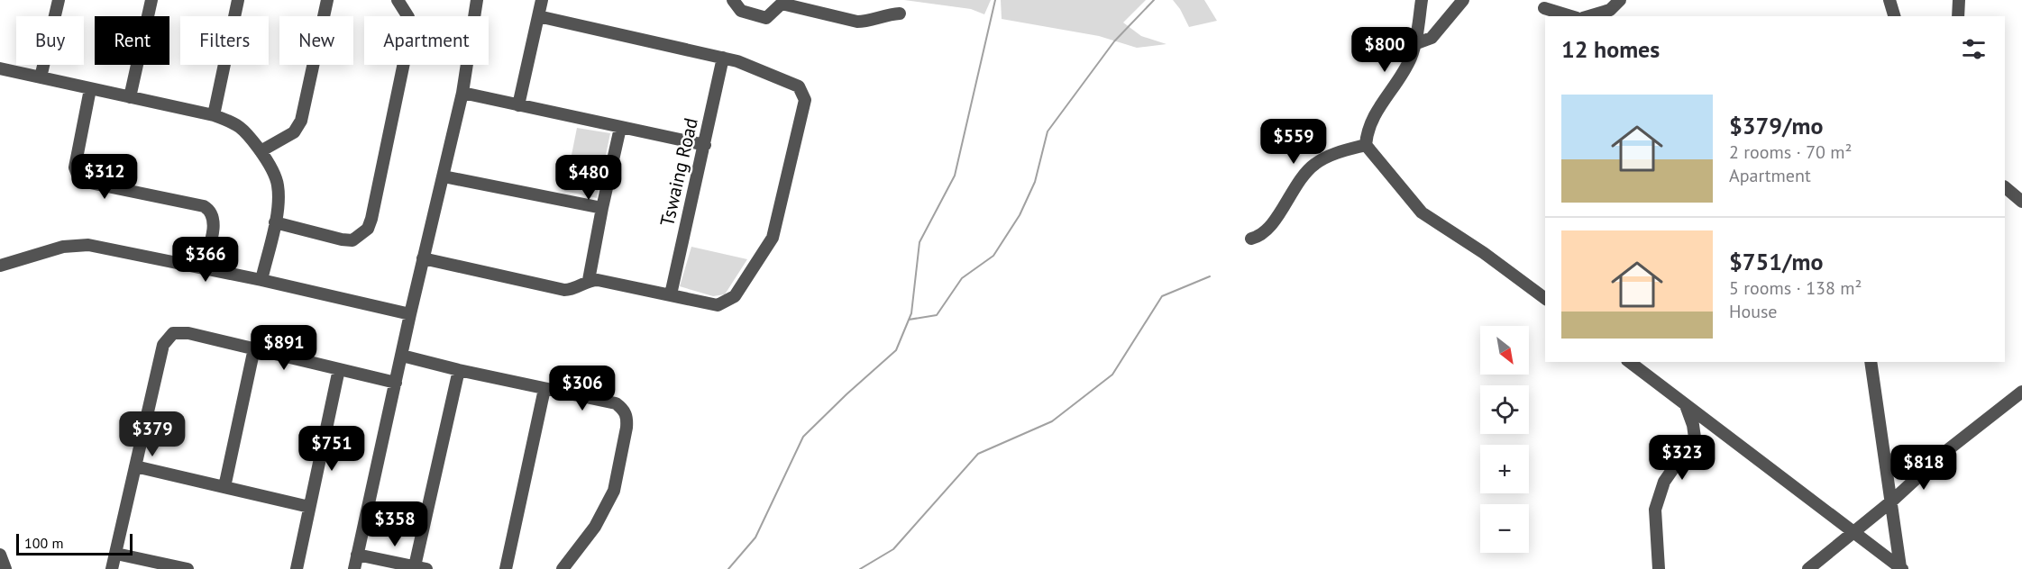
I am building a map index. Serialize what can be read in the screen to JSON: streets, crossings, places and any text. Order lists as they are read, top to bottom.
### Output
{
  "streets": {
    "street": ["Tswaing Road"]
  },
  "scale_bar": "100 m",
  "north": "bottom right",
  "page": {
    "chip": [
      "Buy",
      "Rent",
      "Filters",
      "New",
      "Apartment"
    ],
    "heading": "12 homes",
    "price": [
      "$800",
      "$559",
      "$312",
      "$480",
      "$366",
      "$891",
      "$306",
      "$379",
      "$751",
      "$323",
      "$818",
      "$358"
    ],
    "list": [
      {
        "name": "$379/mo",
        "note": "2 rooms · 70 m² · Apartment"
      },
      {
        "name": "$751/mo",
        "note": "5 rooms · 138 m² · House"
      }
    ],
    "map_buttons": ["+", "−"],
    "scale": "100 m"
  }
}
